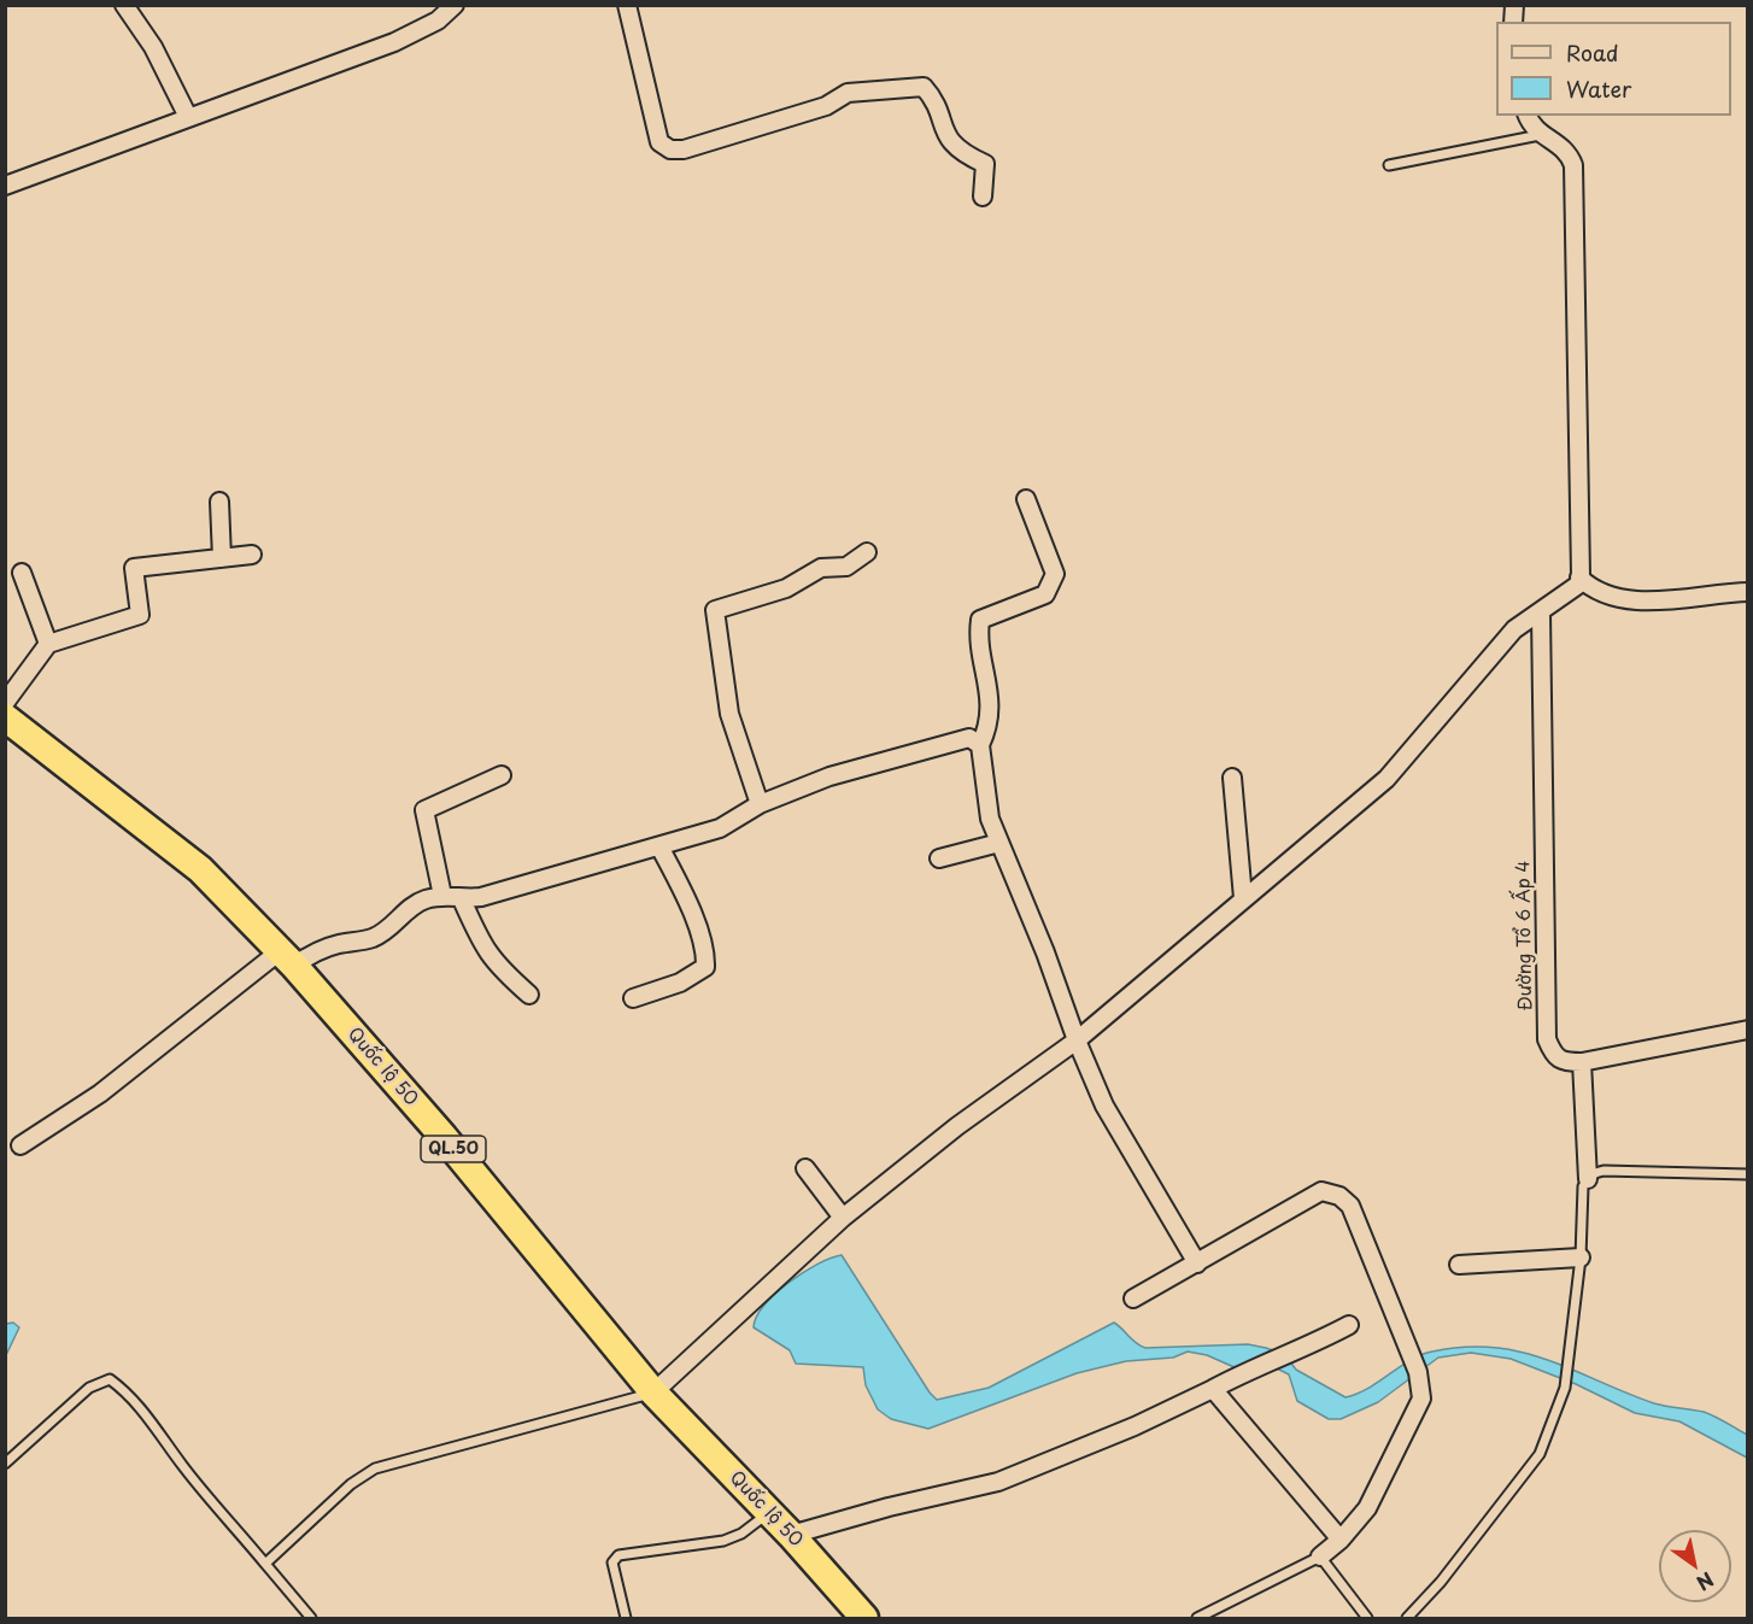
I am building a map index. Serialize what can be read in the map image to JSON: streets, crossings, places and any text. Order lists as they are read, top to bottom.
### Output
{
  "streets": {
    "highway": ["Quốc lộ 50", "QL.50"],
    "street": ["Đường Tổ 6 Ấp 4"]
  },
  "legend": ["Road", "Water"],
  "north": "bottom right"
}
